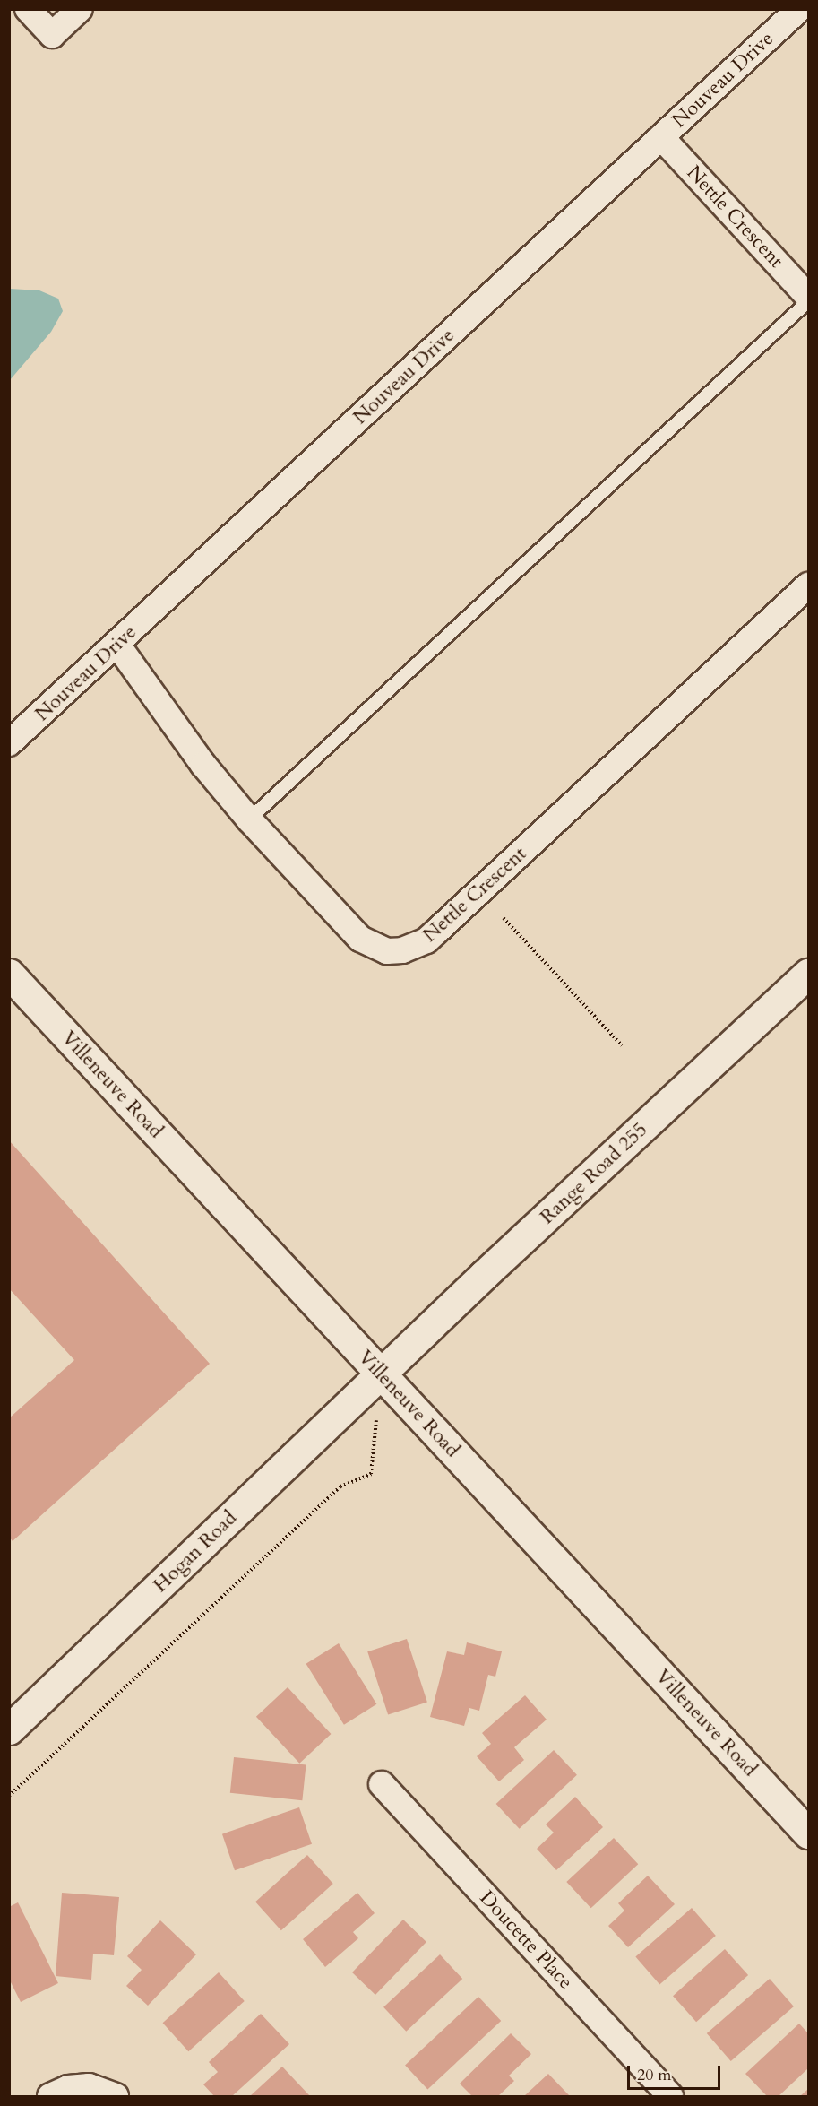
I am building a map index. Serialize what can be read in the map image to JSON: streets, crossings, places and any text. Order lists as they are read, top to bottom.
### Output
{
  "streets": {
    "main road": ["Villeneuve Road", "Range Road 255", "Hogan Road"],
    "street": ["Nouveau Drive", "Nettle Crescent", "Doucette Place"]
  },
  "crossings": [
    ["Nouveau Drive", "Nettle Crescent"],
    ["Villeneuve Road", "Range Road 255"],
    ["Villeneuve Road", "Hogan Road"],
    ["Range Road 255", "Hogan Road"]
  ],
  "scale_bar": "20 m"
}
